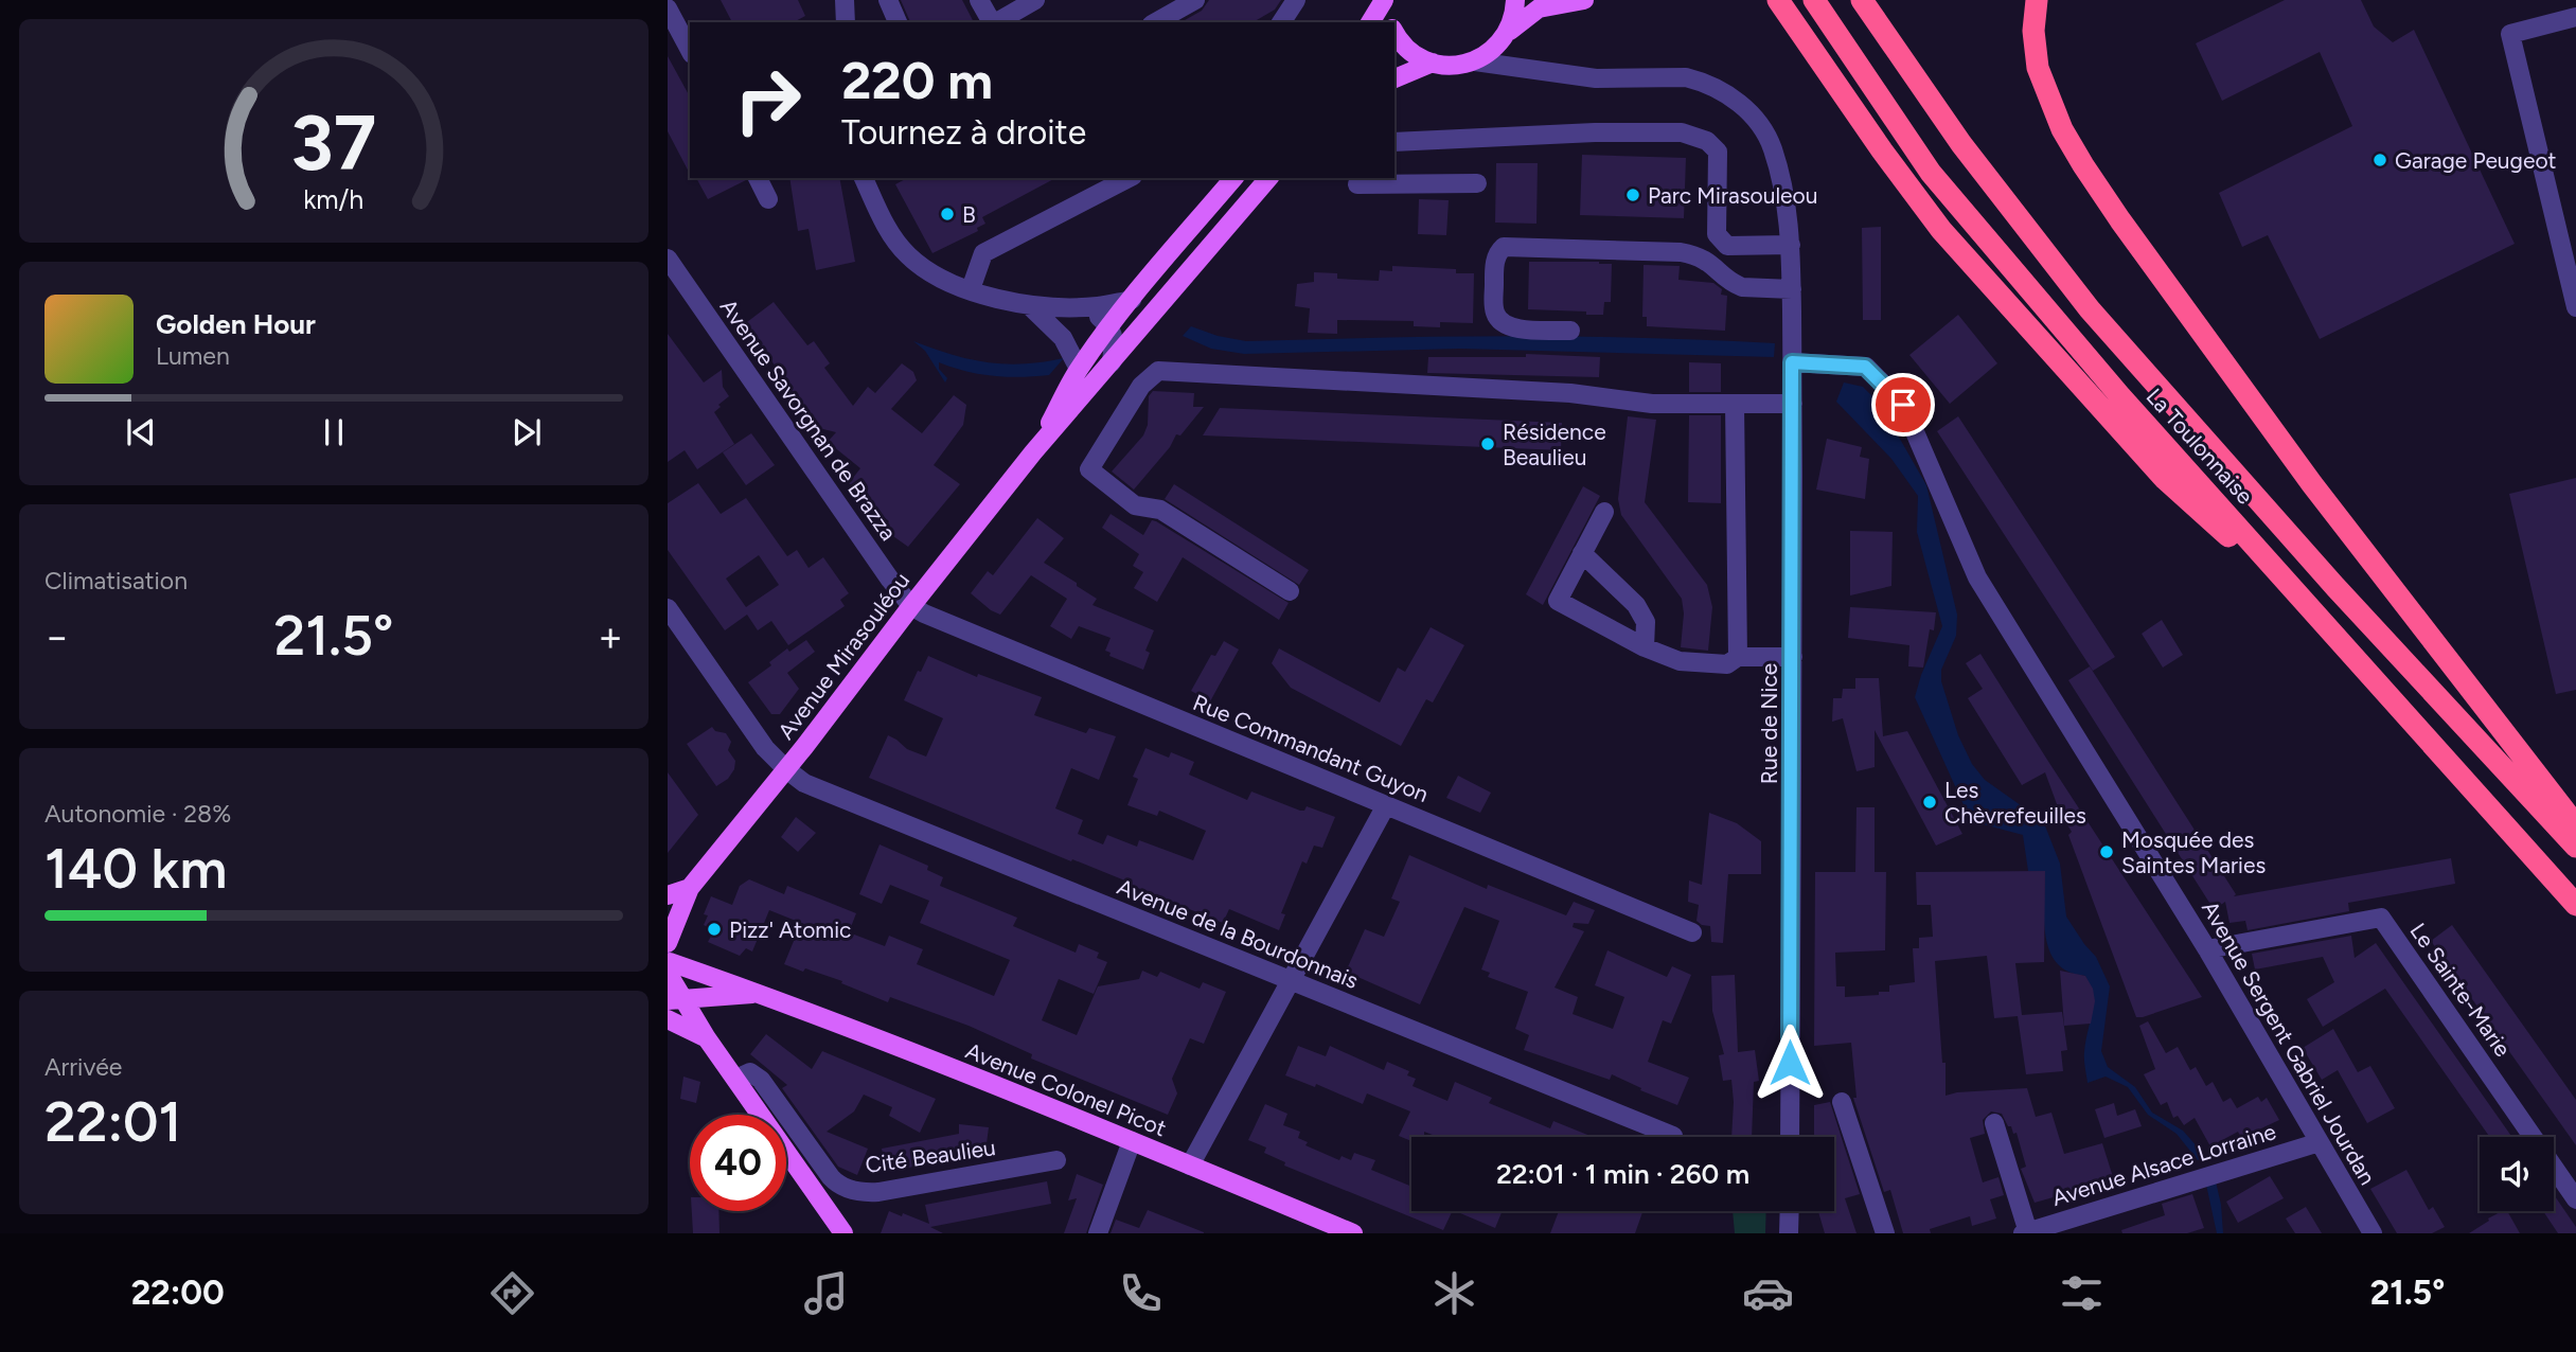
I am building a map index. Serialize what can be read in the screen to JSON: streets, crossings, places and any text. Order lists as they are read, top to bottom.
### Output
{
  "streets": {
    "highway": ["La Toulonnaise"],
    "main road": ["Avenue Mirasouléou", "Avenue Colonel Picot"],
    "street": [
      "Avenue Savorgnan de Brazza",
      "Rue de Nice",
      "Rue Commandant Guyon",
      "Avenue de la Bourdonnais",
      "Le Sainte-Marie",
      "Avenue Sergent Gabriel Jourdan",
      "Cité Beaulieu",
      "Avenue Alsace Lorraine"
    ]
  },
  "crossings": [
    ["Avenue Savorgnan de Brazza", "Avenue Mirasouléou"],
    ["Avenue Savorgnan de Brazza", "Rue Commandant Guyon"],
    ["Avenue Mirasouléou", "Rue Commandant Guyon"],
    ["Avenue Mirasouléou", "Avenue de la Bourdonnais"],
    ["Avenue Mirasouléou", "Avenue Colonel Picot"],
    ["Rue de Nice", "Avenue Sergent Gabriel Jourdan"],
    ["Le Sainte-Marie", "Avenue Sergent Gabriel Jourdan"],
    ["Avenue Sergent Gabriel Jourdan", "Avenue Alsace Lorraine"]
  ],
  "places": [
    "Garage Peugeot",
    "Parc Mirasouleou",
    "B",
    "Résidence Beaulieu",
    "Les Chèvrefeuilles",
    "Mosquée des Saintes Maries",
    "Pizz' Atomic"
  ],
  "page": {
    "turn": ["220 m", "Tournez à droite"],
    "song": ["Golden Hour", "Lumen"],
    "tile": [
      "Climatisation",
      ["Autonomie · 28%", "140 km"],
      ["Arrivée", "22:01"]
    ],
    "heat": ["−", "21.5°", "+"],
    "limit": "40",
    "trip": "22:01 · 1 min · 260 m",
    "tabs": ["22:00", "21.5°"],
    "gauge": ["37", "km/h"]
  }
}
